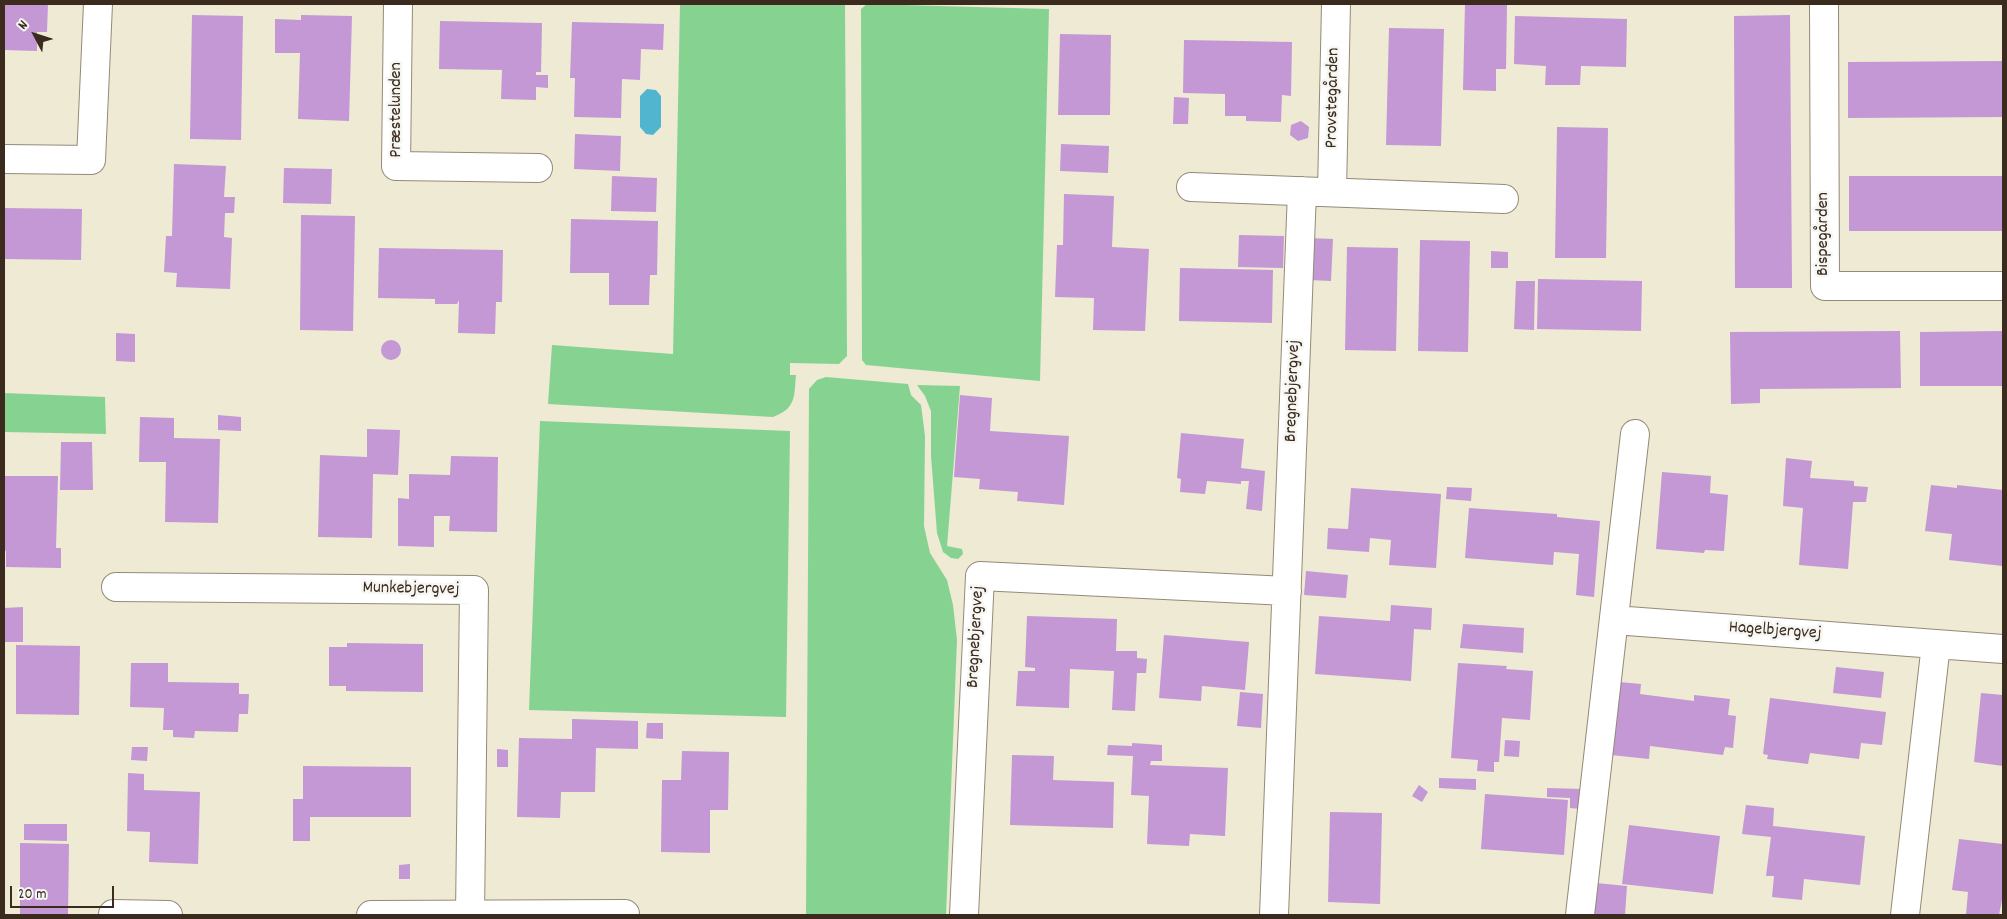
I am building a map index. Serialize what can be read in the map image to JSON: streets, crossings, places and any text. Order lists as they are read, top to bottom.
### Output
{
  "streets": {
    "street": [
      "Provstegården",
      "Præstelunden",
      "Bispegården",
      "Bregnebjergvej",
      "Munkebjergvej",
      "Hagelbjergvej"
    ]
  },
  "scale_bar": "20 m",
  "north": "top left"
}
